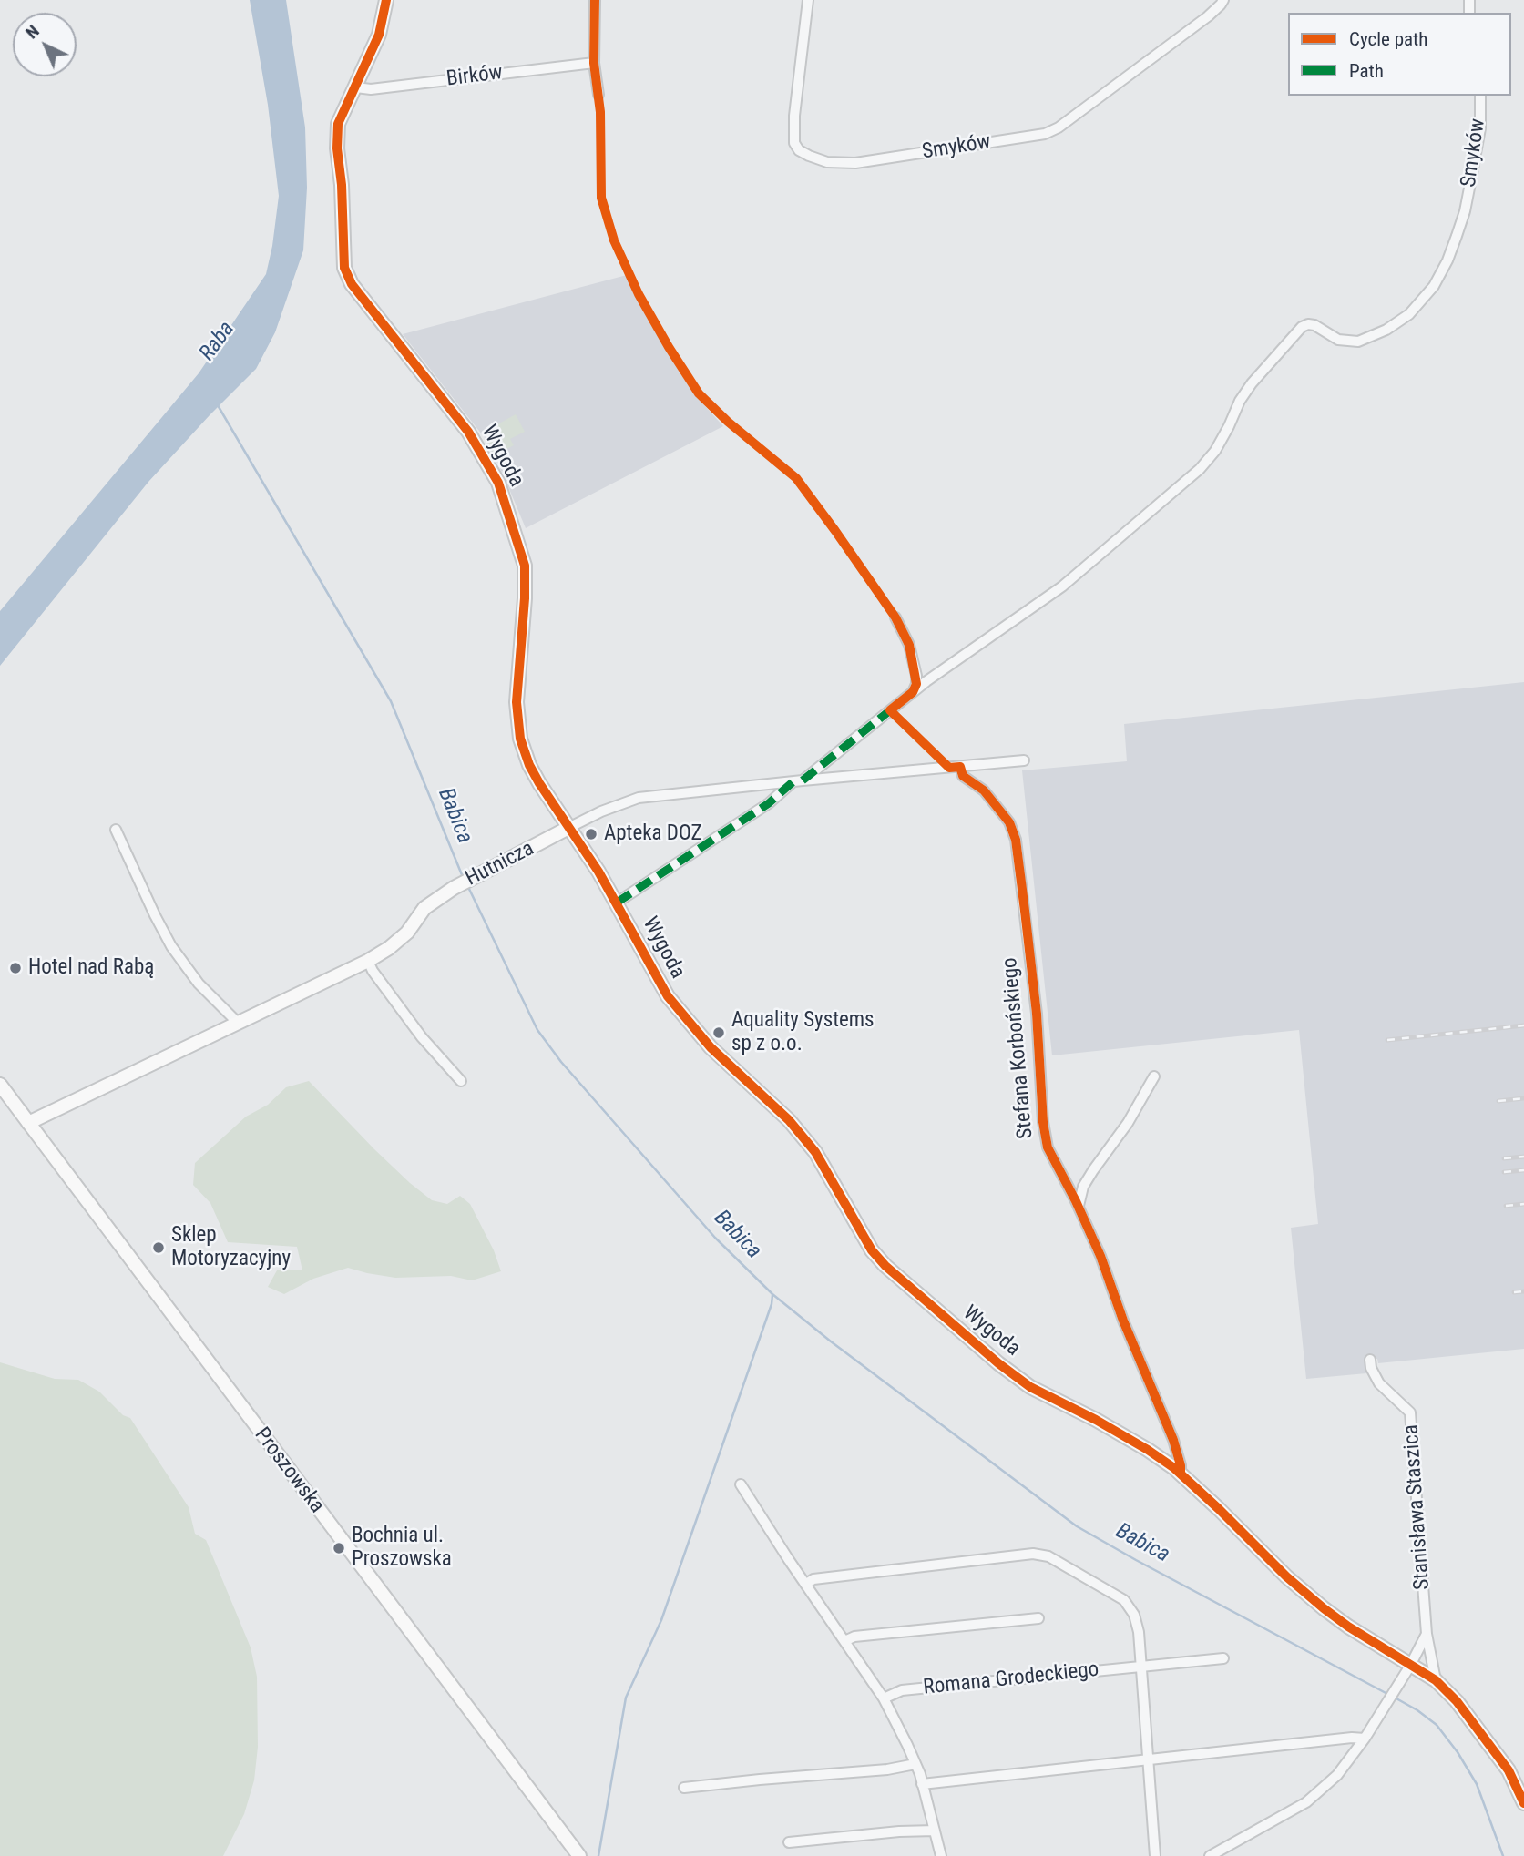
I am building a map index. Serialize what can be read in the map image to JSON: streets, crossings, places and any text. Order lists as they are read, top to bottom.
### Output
{
  "streets": {
    "street": [
      "Birków",
      "Smyków",
      "Wygoda",
      "Hutnicza",
      "Stefana Korbońskiego",
      "Proszowska",
      "Stanisława Staszica",
      "Romana Grodeckiego"
    ]
  },
  "crossings": [
    ["Birków", "Wygoda"],
    ["Smyków", "Wygoda"],
    ["Wygoda", "Hutnicza"],
    ["Wygoda", "Stefana Korbońskiego"],
    ["Hutnicza", "Stefana Korbońskiego"],
    ["Hutnicza", "Proszowska"]
  ],
  "water": ["Raba", "Babica"],
  "places": [
    "Apteka DOZ",
    "Hotel nad Rabą",
    "Aquality Systems sp z o.o.",
    "Sklep Motoryzacyjny",
    "Bochnia ul. Proszowska"
  ],
  "legend": ["Cycle path", "Path"],
  "north": "top left"
}
